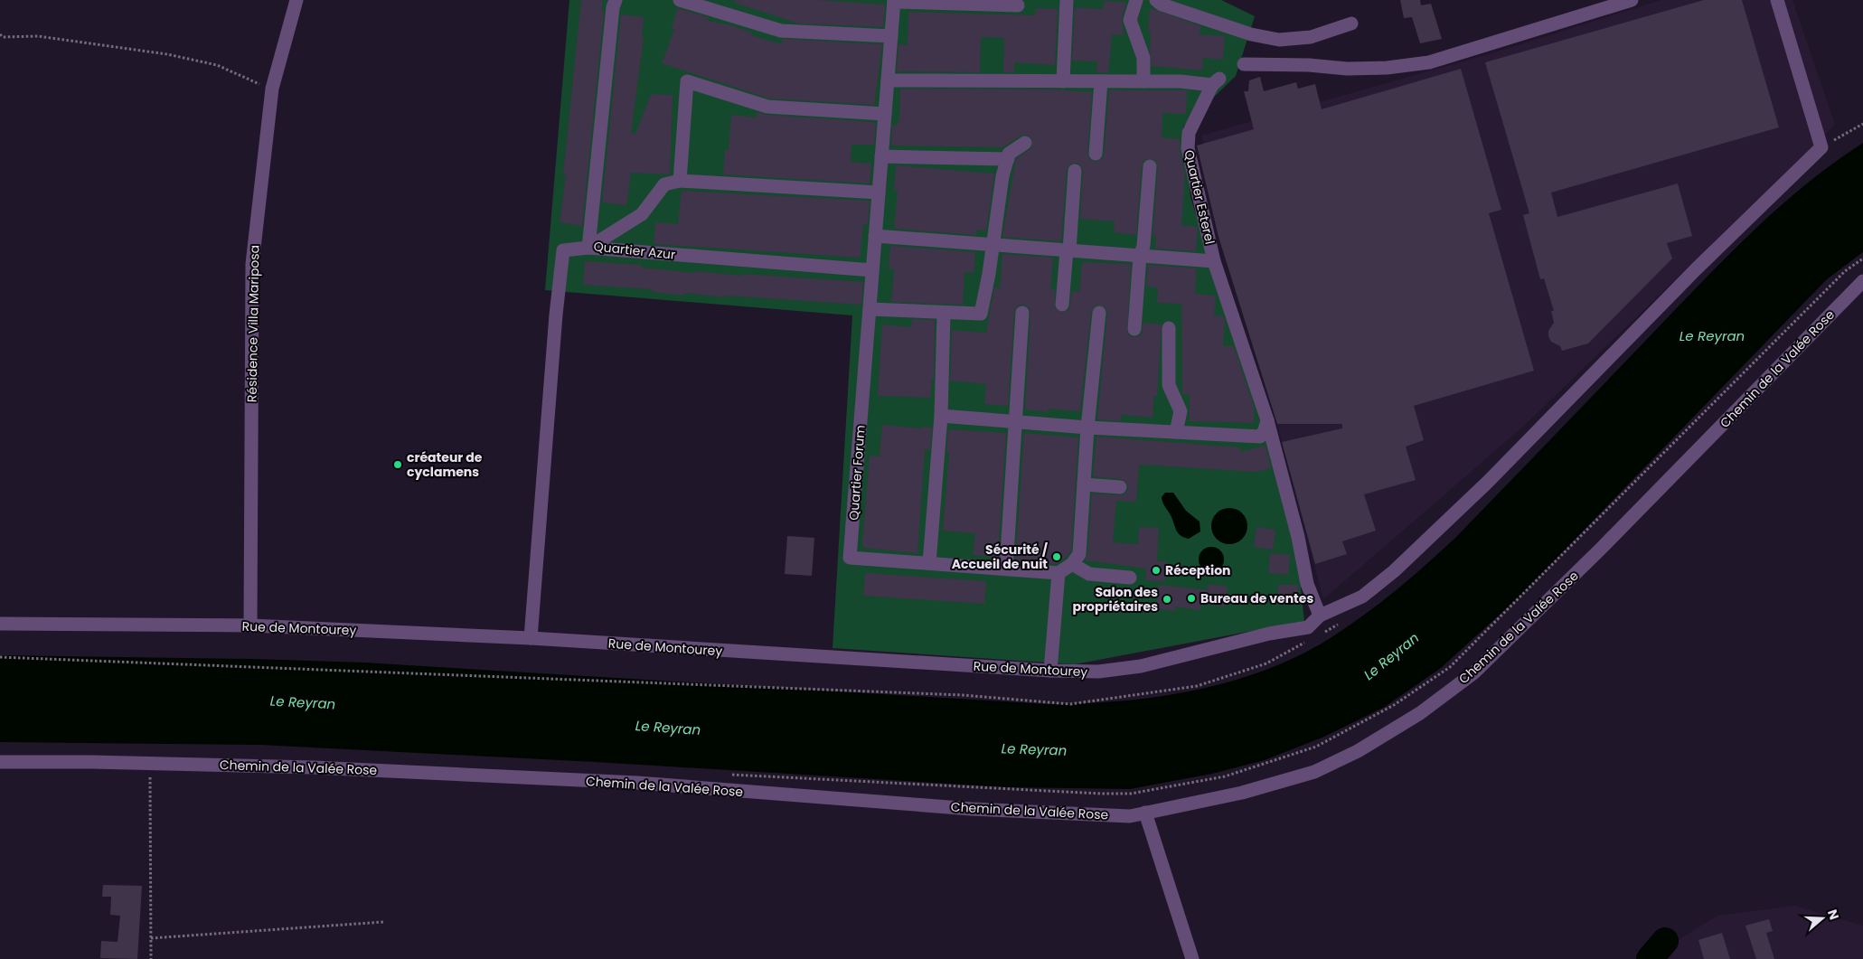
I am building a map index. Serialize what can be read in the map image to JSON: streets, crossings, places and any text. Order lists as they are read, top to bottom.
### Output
{
  "streets": {
    "street": [
      "Quartier Esterel",
      "Quartier Azur",
      "Résidence Villa Mariposa",
      "Chemin de la Valée Rose",
      "Quartier Forum",
      "Rue de Montourey"
    ]
  },
  "crossings": [
    ["Résidence Villa Mariposa", "Rue de Montourey"]
  ],
  "water": ["Le Reyran"],
  "places": [
    "créateur de cyclamens",
    "Sécurité / Accueil de nuit",
    "Réception",
    "Bureau de ventes",
    "Salon des propriétaires"
  ],
  "north": "right"
}
